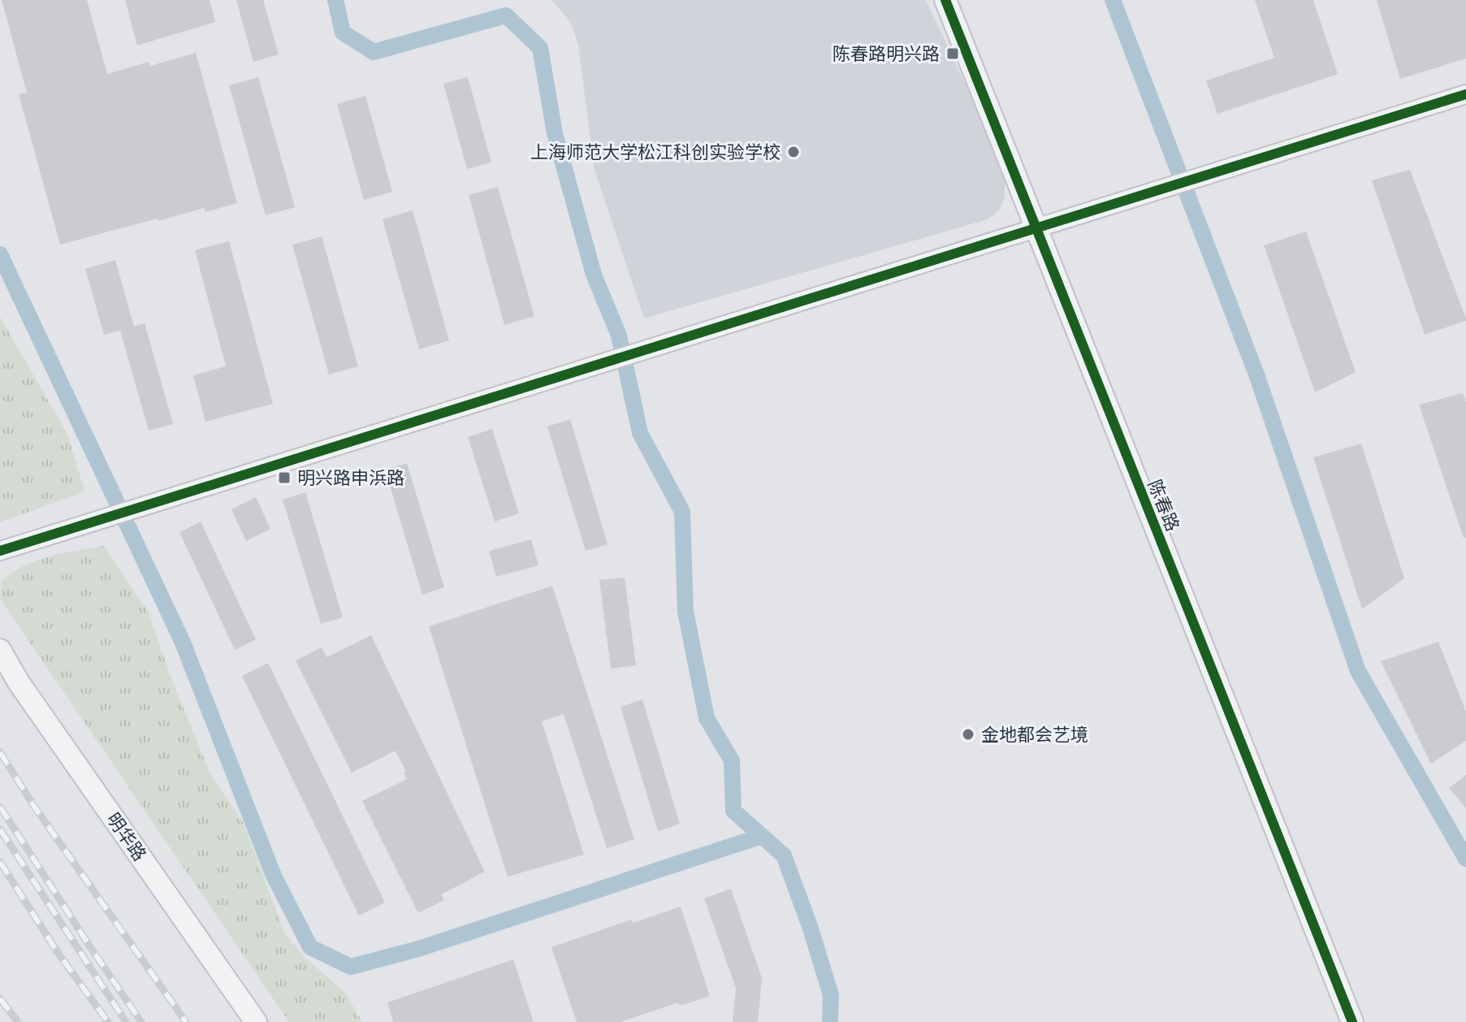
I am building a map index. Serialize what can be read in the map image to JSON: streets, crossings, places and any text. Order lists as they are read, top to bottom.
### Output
{
  "streets": {
    "street": ["陈春路", "明华路"]
  },
  "places": {
    "transit": ["陈春路明兴路", "明兴路申浜路"],
    "other": ["上海师范大学松江科创实验学校", "金地都会艺境"]
  }
}
